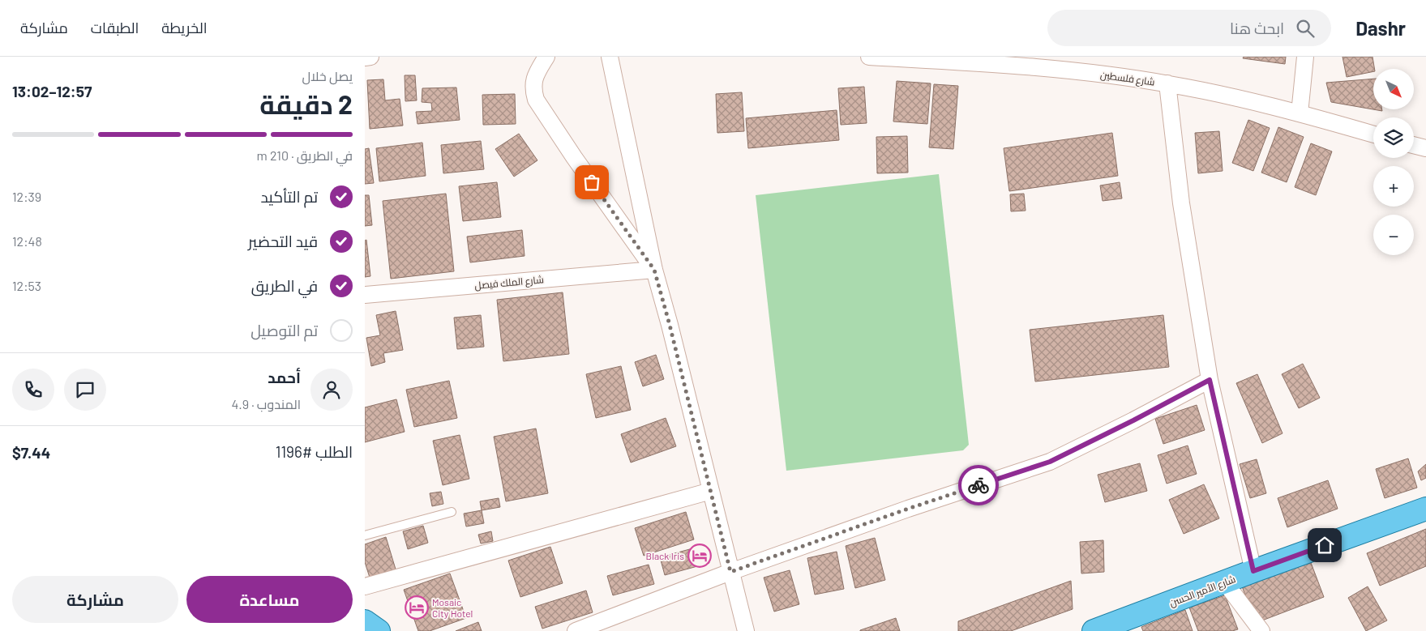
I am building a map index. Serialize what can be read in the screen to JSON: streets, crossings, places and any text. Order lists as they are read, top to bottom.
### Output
{
  "streets": {
    "main road": ["شارع الأمير الحسن"],
    "street": ["شارع فلسطين", "شارع الملك فيصل"]
  },
  "places": {
    "hotel": ["Black Iris", "Mosaic City Hotel"]
  },
  "north": "bottom right",
  "page": {
    "header": "Dashr",
    "search": "ابحث هنا",
    "nav": ["الخريطة", "الطبقات", "مشاركة"],
    "heading": ["2 دقيقة", "يصل خلال", "12:57–13:02"],
    "panel": [
      "أحمد",
      "المندوب · 4.9",
      "الطلب #1196",
      "$7.44"
    ],
    "map_buttons": ["+", "−"],
    "bar": "في الطريق · 210 m",
    "list": [
      ["تم التأكيد", "12:39"],
      ["قيد التحضير", "12:48"],
      ["في الطريق", "12:53"],
      "تم التوصيل"
    ],
    "buttons": ["مساعدة", "مشاركة"]
  }
}
